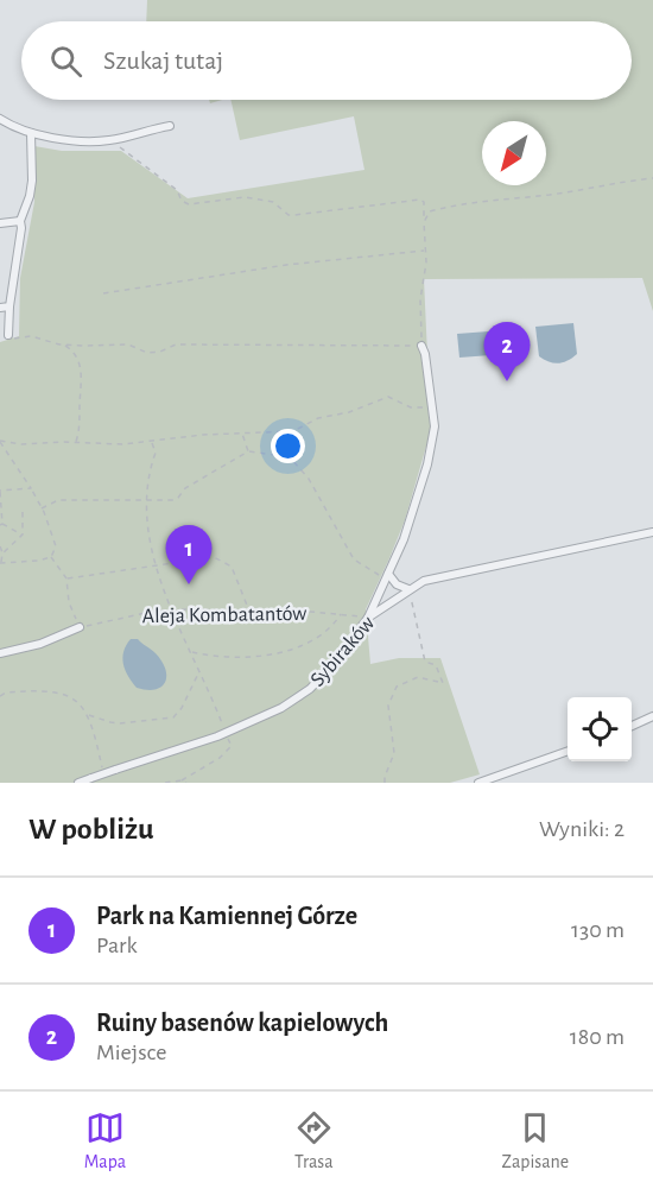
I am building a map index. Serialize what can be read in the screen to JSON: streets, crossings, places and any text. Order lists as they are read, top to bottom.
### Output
{
  "streets": {
    "street": ["Sybiraków"],
    "path": ["Aleja Kombatantów"]
  },
  "crossings": [
    ["Aleja Kombatantów", "Sybiraków"]
  ],
  "north": "bottom left",
  "page": {
    "search": "Szukaj tutaj",
    "pins": ["2", "1"],
    "heading": ["W pobliżu", "Wyniki: 2"],
    "list": [
      {
        "mark": "1",
        "name": "Park na Kamiennej Górze",
        "note": "Park",
        "value": "130 m"
      },
      {
        "mark": "2",
        "name": "Ruiny basenów kapielowych",
        "note": "Miejsce",
        "value": "180 m"
      }
    ],
    "nav": ["Mapa", "Trasa", "Zapisane"]
  }
}
